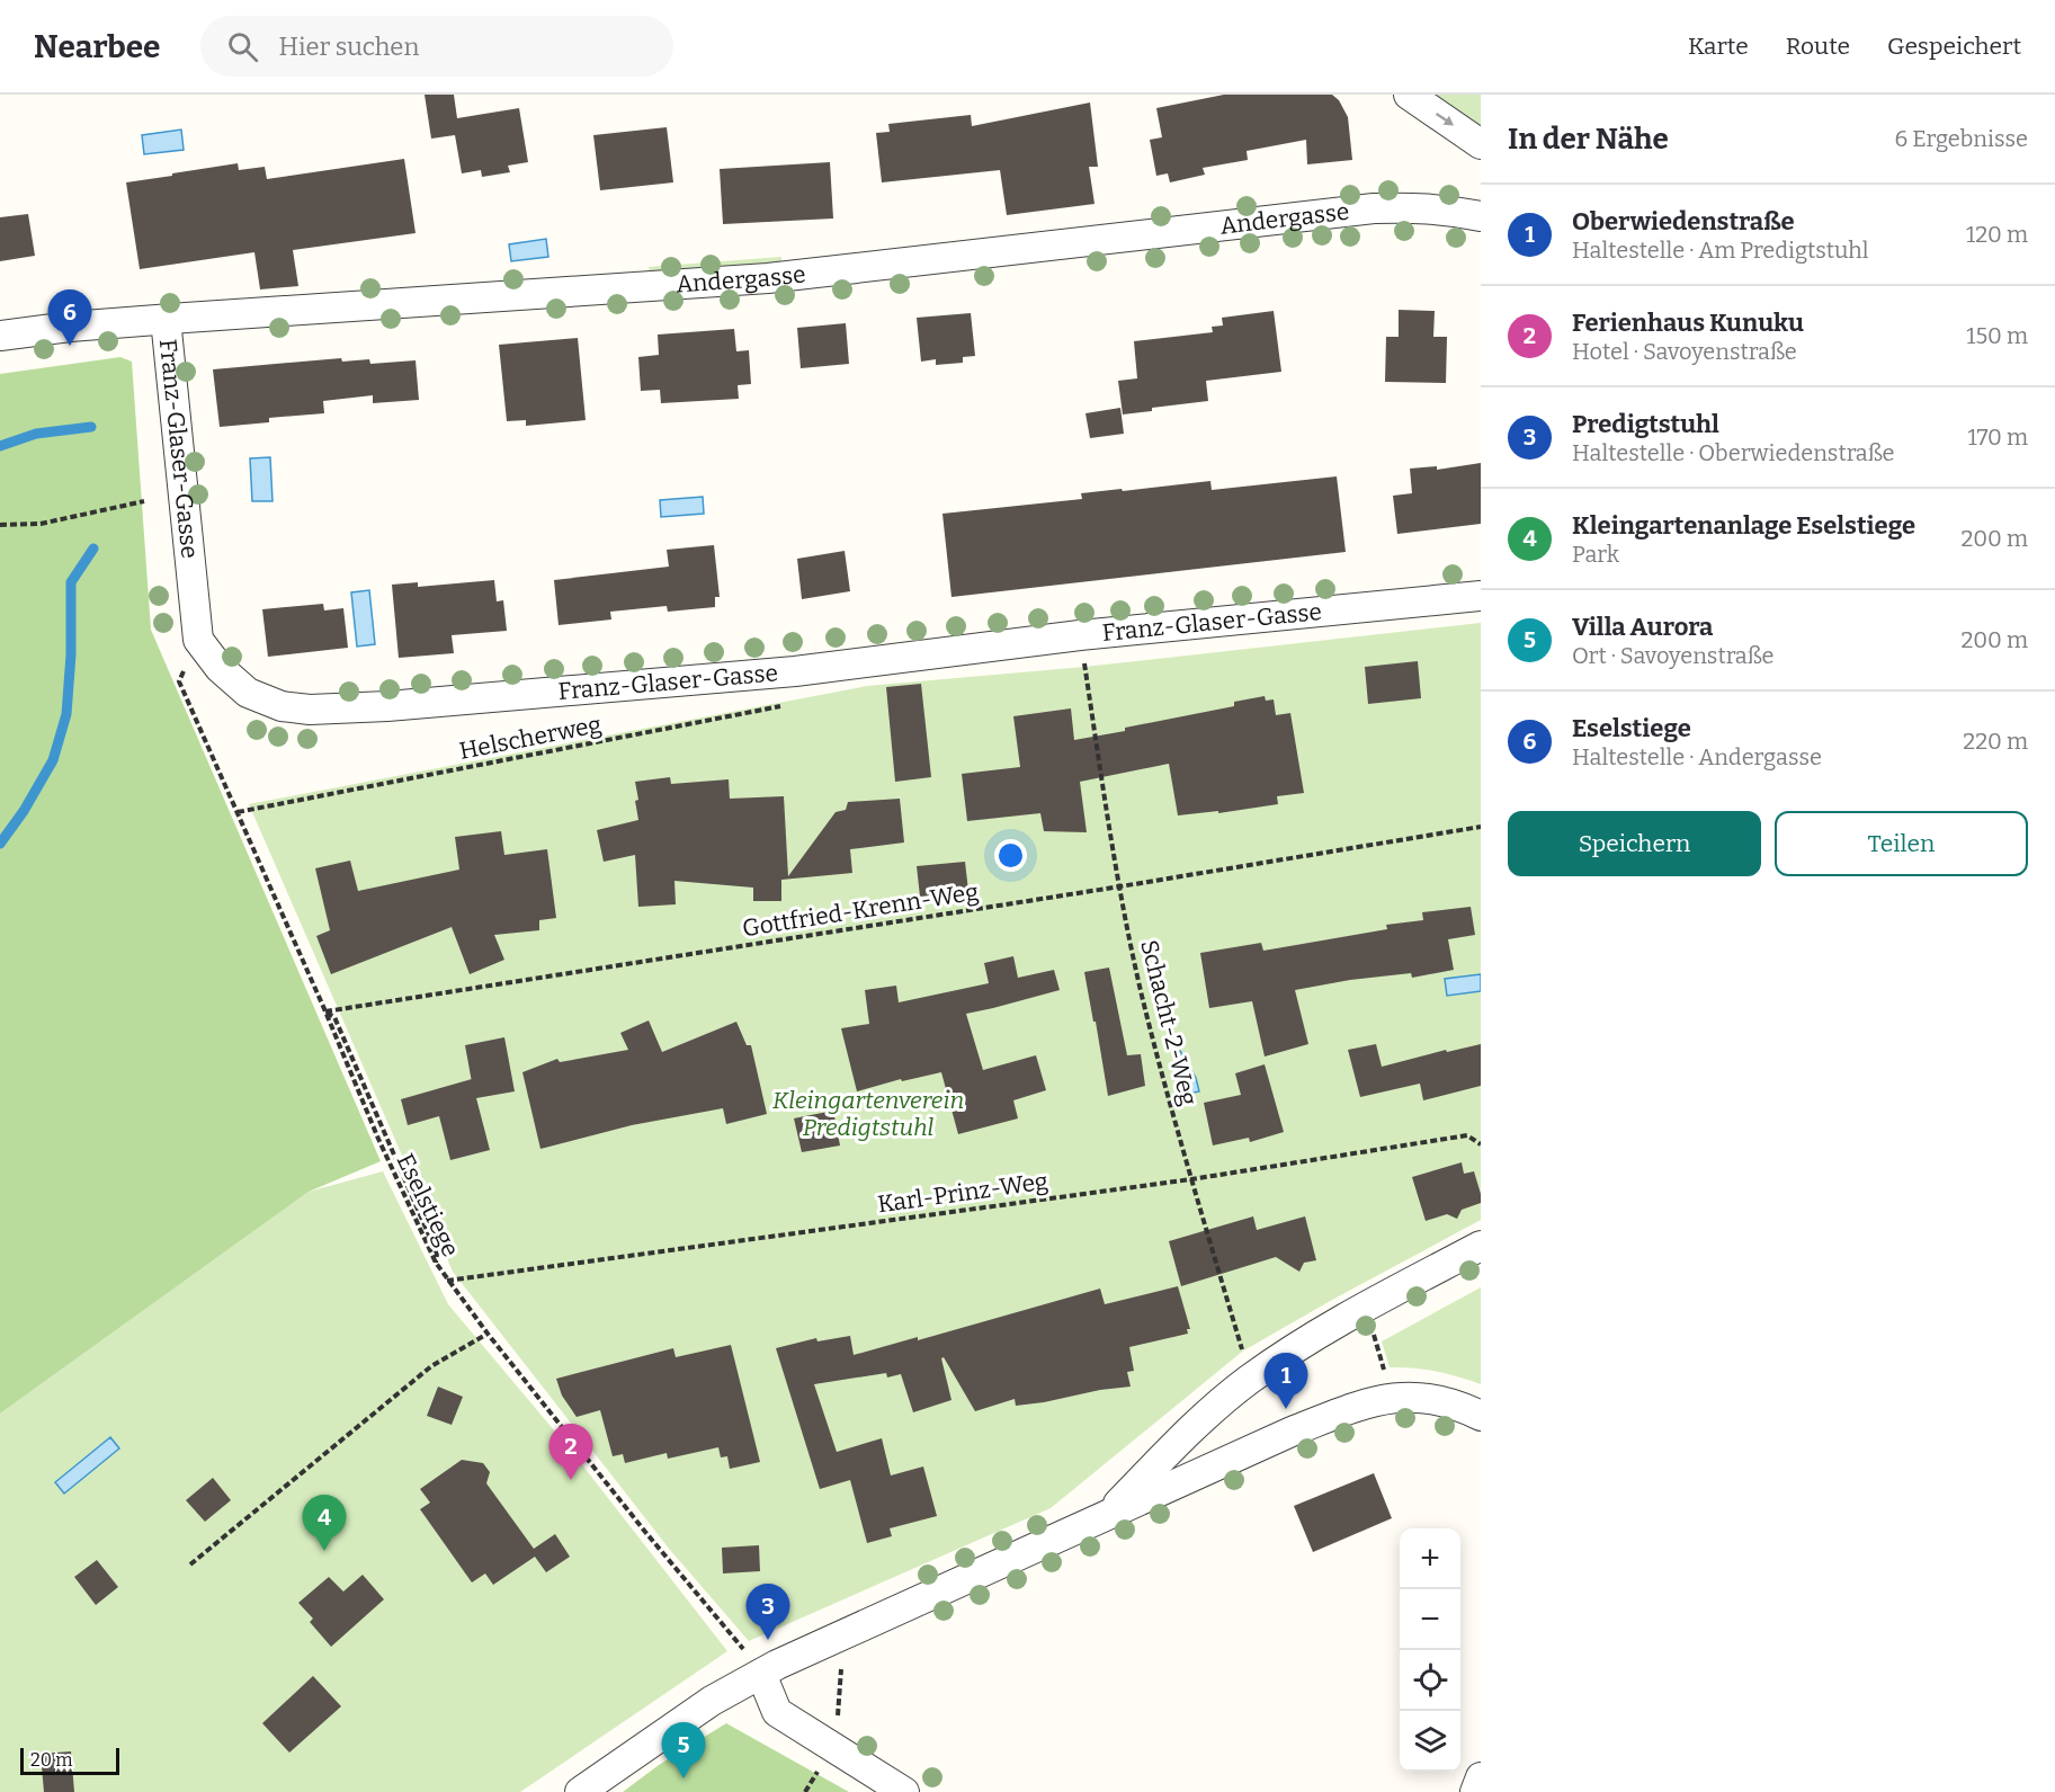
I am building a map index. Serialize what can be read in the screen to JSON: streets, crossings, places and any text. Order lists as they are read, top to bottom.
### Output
{
  "streets": {
    "street": ["Andergasse", "Franz-Glaser-Gasse"],
    "path": [
      "Helscherweg",
      "Gottfried-Krenn-Weg",
      "Schacht-2-Weg",
      "Karl-Prinz-Weg",
      "Eselstiege"
    ]
  },
  "crossings": [
    ["Andergasse", "Franz-Glaser-Gasse"],
    ["Franz-Glaser-Gasse", "Helscherweg"],
    ["Helscherweg", "Eselstiege"],
    ["Gottfried-Krenn-Weg", "Schacht-2-Weg"],
    ["Gottfried-Krenn-Weg", "Eselstiege"],
    ["Schacht-2-Weg", "Karl-Prinz-Weg"],
    ["Karl-Prinz-Weg", "Eselstiege"]
  ],
  "parks": ["Kleingartenverein Predigtstuhl"],
  "scale_bar": "20 m",
  "page": {
    "header": "Nearbee",
    "search": "Hier suchen",
    "nav": ["Karte", "Route", "Gespeichert"],
    "heading": ["In der Nähe", "6 Ergebnisse"],
    "list": [
      {
        "mark": "1",
        "name": "Oberwiedenstraße",
        "note": "Haltestelle · Am Predigtstuhl",
        "value": "120 m"
      },
      {
        "mark": "2",
        "name": "Ferienhaus Kunuku",
        "note": "Hotel · Savoyenstraße",
        "value": "150 m"
      },
      {
        "mark": "3",
        "name": "Predigtstuhl",
        "note": "Haltestelle · Oberwiedenstraße",
        "value": "170 m"
      },
      {
        "mark": "4",
        "name": "Kleingartenanlage Eselstiege",
        "note": "Park",
        "value": "200 m"
      },
      {
        "mark": "5",
        "name": "Villa Aurora",
        "note": "Ort · Savoyenstraße",
        "value": "200 m"
      },
      {
        "mark": "6",
        "name": "Eselstiege",
        "note": "Haltestelle · Andergasse",
        "value": "220 m"
      }
    ],
    "pins": [
      "6",
      "1",
      "2",
      "4",
      "3",
      "5"
    ],
    "buttons": ["Speichern", "Teilen"],
    "map_buttons": ["+", "−"],
    "scale": "20 m"
  }
}
